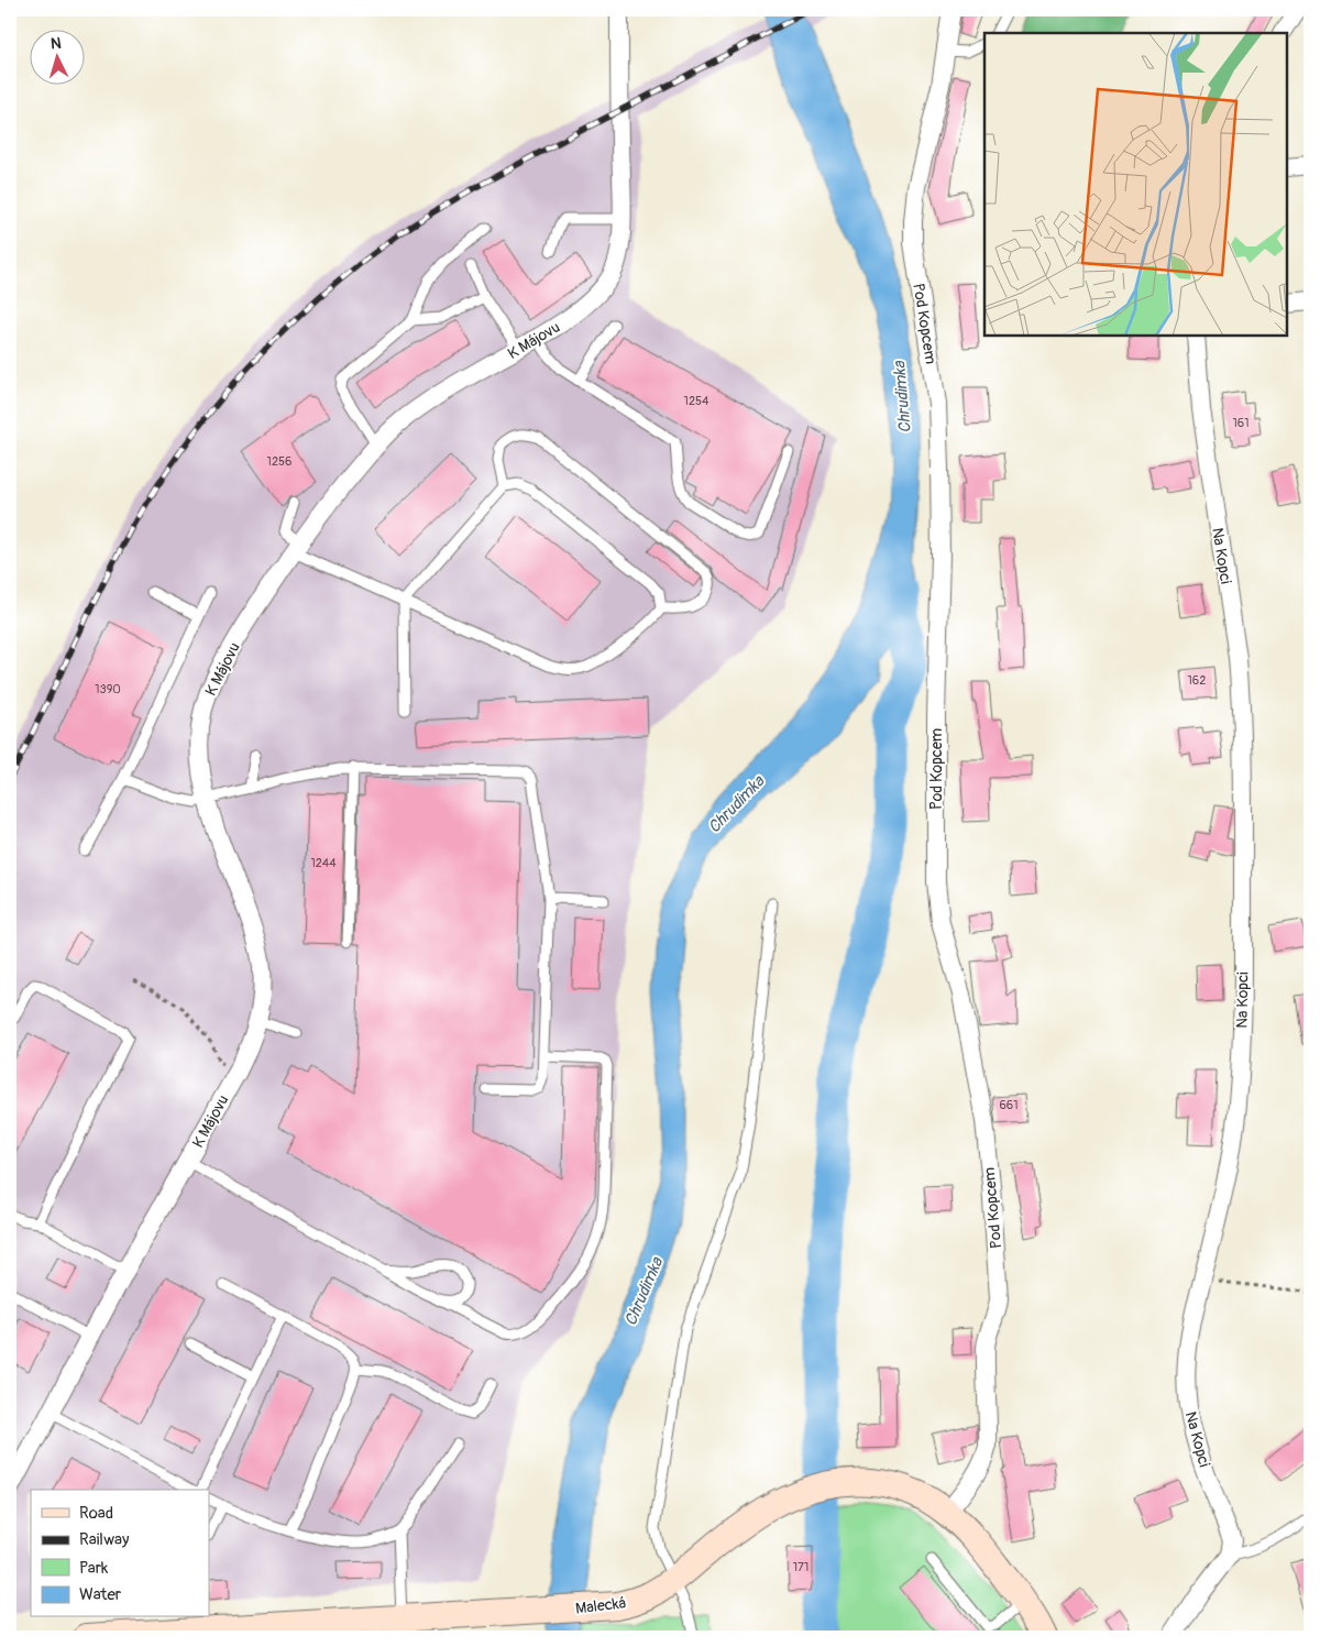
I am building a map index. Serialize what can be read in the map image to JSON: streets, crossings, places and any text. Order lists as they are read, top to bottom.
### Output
{
  "streets": {
    "street": [
      "Pod Kopcem",
      "K Májovu",
      "Na Kopci",
      "Malecká"
    ]
  },
  "crossings": [
    ["Pod Kopcem", "Malecká"]
  ],
  "water": ["Chrudimka"],
  "house_numbers": [
    "1254",
    "161",
    "1256",
    "162",
    "1390",
    "1244",
    "661",
    "171"
  ],
  "legend": [
    "Road",
    "Railway",
    "Park",
    "Water"
  ],
  "north": "top"
}
